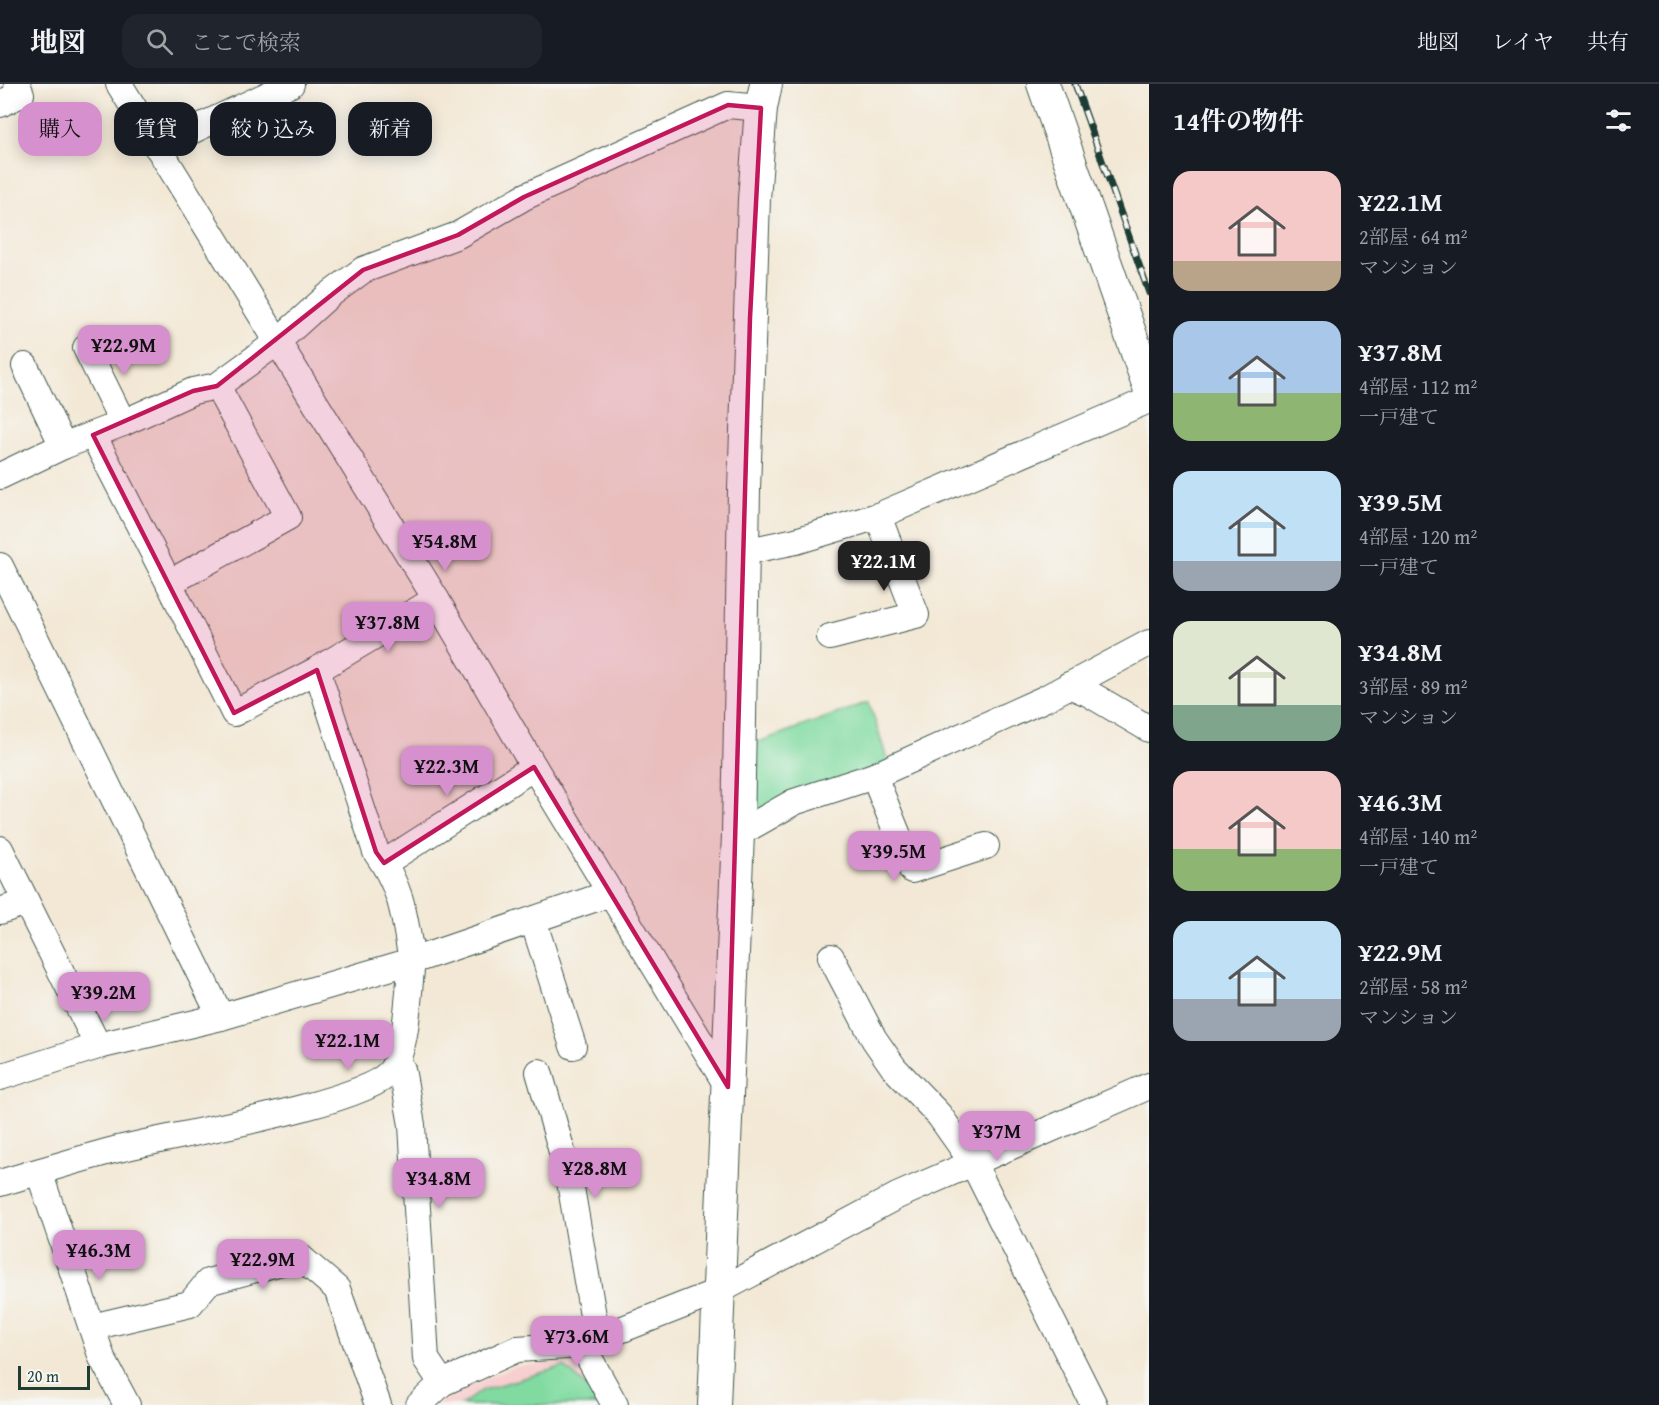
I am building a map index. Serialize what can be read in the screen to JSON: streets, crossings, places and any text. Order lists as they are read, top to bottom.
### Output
{
  "scale_bar": "20 m",
  "page": {
    "header": "地図",
    "search": "ここで検索",
    "nav": ["地図", "レイヤ", "共有"],
    "heading": "14件の物件",
    "chip": [
      "購入",
      "賃貸",
      "絞り込み",
      "新着"
    ],
    "list": [
      {
        "name": "¥22.1M",
        "note": "2部屋 · 64 m² · マンション"
      },
      {
        "name": "¥37.8M",
        "note": "4部屋 · 112 m² · 一戸建て"
      },
      {
        "name": "¥39.5M",
        "note": "4部屋 · 120 m² · 一戸建て"
      },
      {
        "name": "¥34.8M",
        "note": "3部屋 · 89 m² · マンション"
      },
      {
        "name": "¥46.3M",
        "note": "4部屋 · 140 m² · 一戸建て"
      },
      {
        "name": "¥22.9M",
        "note": "2部屋 · 58 m² · マンション"
      }
    ],
    "price": [
      "¥22.9M",
      "¥54.8M",
      "¥22.1M",
      "¥37.8M",
      "¥22.3M",
      "¥39.5M",
      "¥39.2M",
      "¥22.1M",
      "¥37M",
      "¥28.8M",
      "¥34.8M",
      "¥46.3M",
      "¥22.9M",
      "¥73.6M"
    ],
    "scale": "20 m"
  }
}
